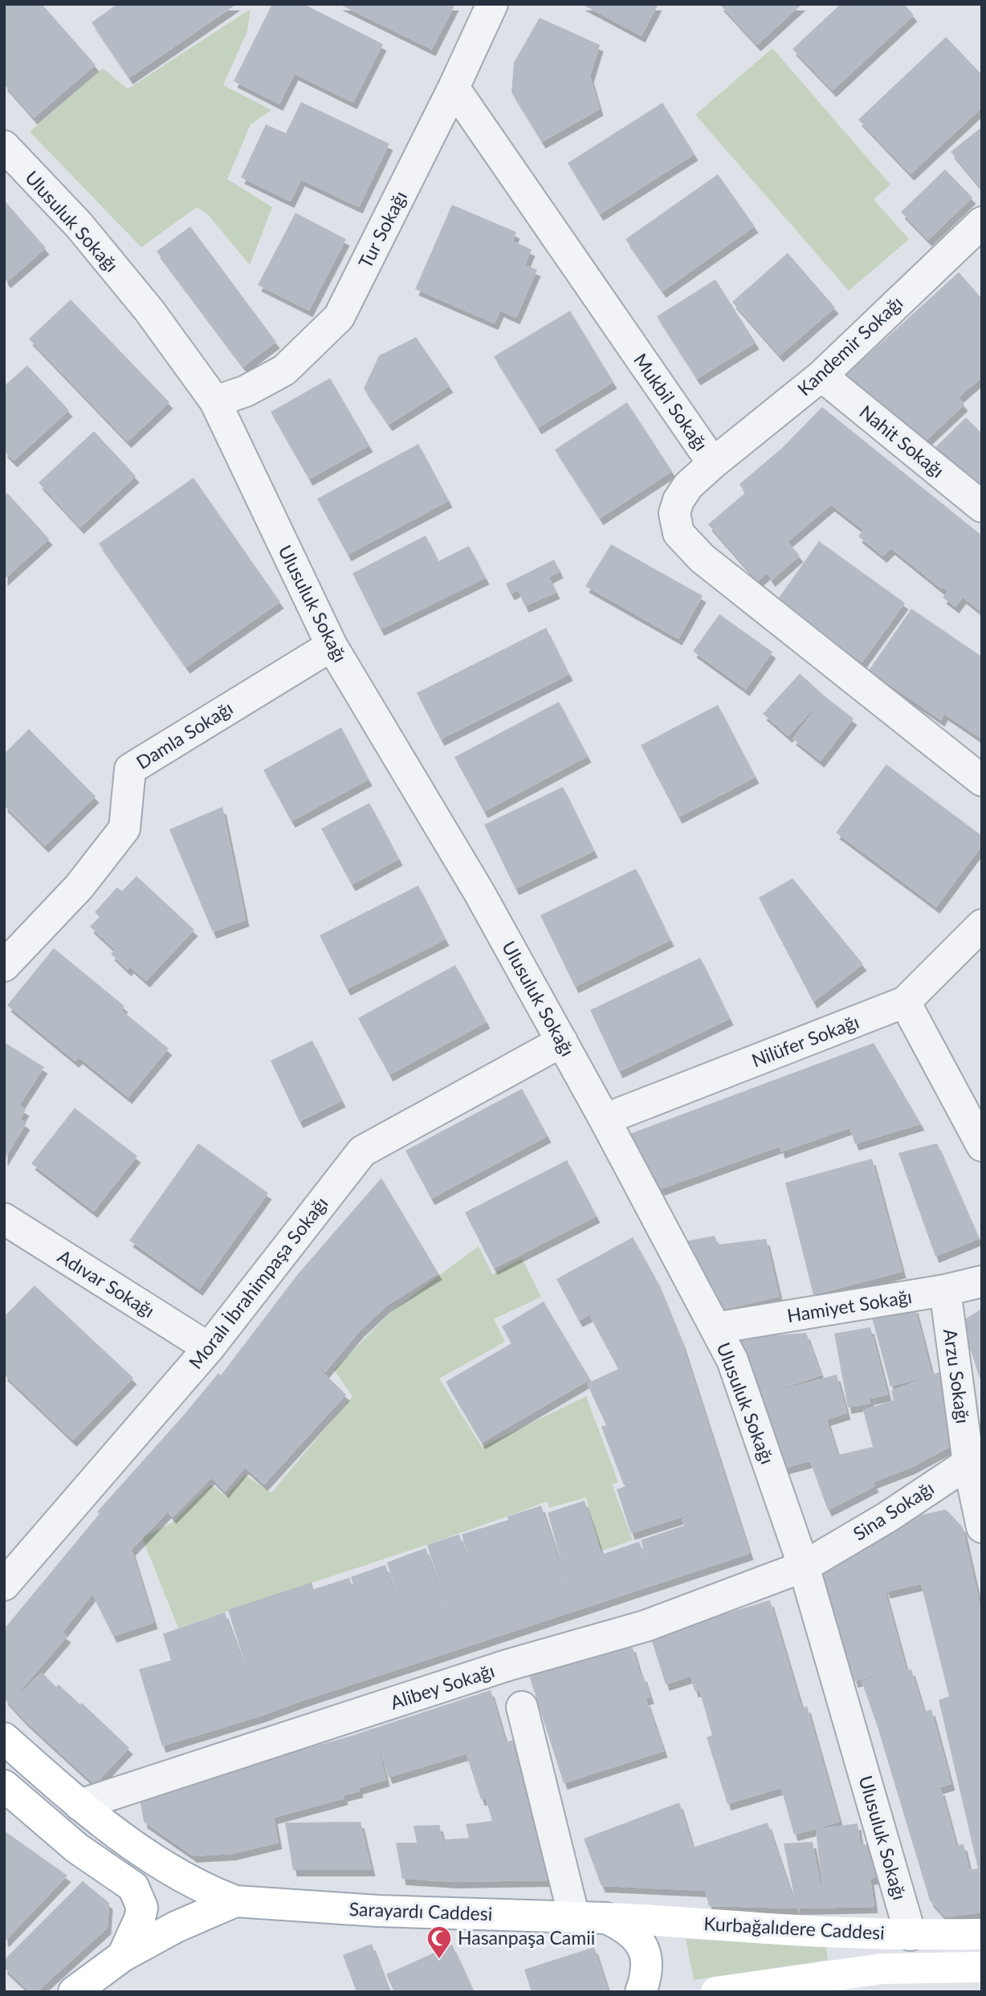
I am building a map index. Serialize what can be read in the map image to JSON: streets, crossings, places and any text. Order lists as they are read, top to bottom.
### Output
{
  "streets": {
    "main road": ["Sarayardı Caddesi", "Kurbağalıdere Caddesi"],
    "street": [
      "Ulusuluk Sokağı",
      "Tur Sokağı",
      "Kandemir Sokağı",
      "Mukbil Sokağı",
      "Nahit Sokağı",
      "Damla Sokağı",
      "Nilüfer Sokağı",
      "Moralı İbrahimpaşa Sokağı",
      "Adıvar Sokağı",
      "Hamiyet Sokağı",
      "Arzu Sokağı",
      "Sina Sokağı",
      "Alibey Sokağı"
    ]
  },
  "crossings": [
    ["Ulusuluk Sokağı", "Tur Sokağı"],
    ["Ulusuluk Sokağı", "Damla Sokağı"],
    ["Ulusuluk Sokağı", "Nilüfer Sokağı"],
    ["Ulusuluk Sokağı", "Moralı İbrahimpaşa Sokağı"],
    ["Ulusuluk Sokağı", "Hamiyet Sokağı"],
    ["Ulusuluk Sokağı", "Sina Sokağı"],
    ["Ulusuluk Sokağı", "Alibey Sokağı"],
    ["Ulusuluk Sokağı", "Kurbağalıdere Caddesi"],
    ["Tur Sokağı", "Mukbil Sokağı"],
    ["Kandemir Sokağı", "Mukbil Sokağı"],
    ["Kandemir Sokağı", "Nahit Sokağı"],
    ["Moralı İbrahimpaşa Sokağı", "Adıvar Sokağı"],
    ["Hamiyet Sokağı", "Arzu Sokağı"],
    ["Arzu Sokağı", "Sina Sokağı"],
    ["Sina Sokağı", "Alibey Sokağı"],
    ["Alibey Sokağı", "Sarayardı Caddesi"],
    ["Sarayardı Caddesi", "Kurbağalıdere Caddesi"]
  ],
  "places": {
    "mosque": ["Hasanpaşa Camii"]
  }
}
